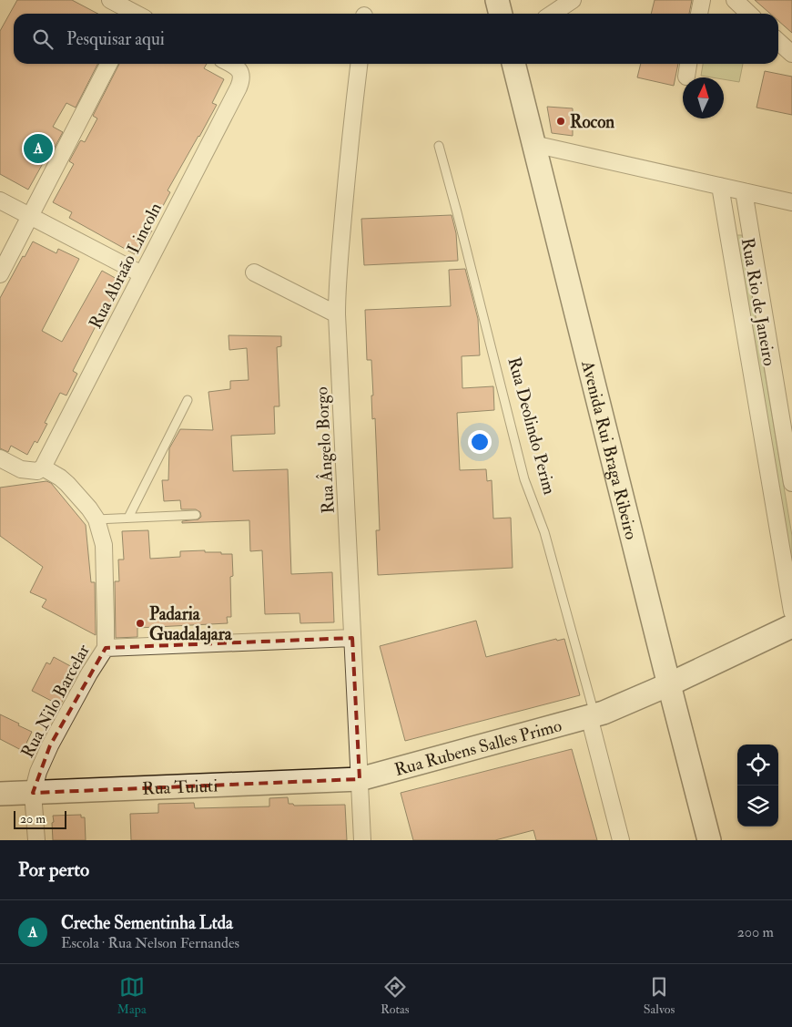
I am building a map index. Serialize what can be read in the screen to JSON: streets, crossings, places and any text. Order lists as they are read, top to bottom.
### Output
{
  "streets": {
    "main road": ["Avenida Rui Braga Ribeiro", "Rua Rubens Salles Primo", "Rua Tuiuti"],
    "street": [
      "Rua Abraão Lincoln",
      "Rua Rio de Janeiro",
      "Rua Deolindo Perim",
      "Rua Ângelo Borgo",
      "Rua Nilo Barcelar"
    ]
  },
  "crossings": [
    ["Rua Abraão Lincoln", "Rua Nilo Barcelar"],
    ["Rua Deolindo Perim", "Rua Rubens Salles Primo"],
    ["Rua Ângelo Borgo", "Rua Rubens Salles Primo"],
    ["Rua Ângelo Borgo", "Rua Tuiuti"],
    ["Avenida Rui Braga Ribeiro", "Rua Rubens Salles Primo"],
    ["Rua Nilo Barcelar", "Rua Tuiuti"],
    ["Rua Rubens Salles Primo", "Rua Tuiuti"]
  ],
  "places": ["Rocon", "Padaria Guadalajara"],
  "scale_bar": "20 m",
  "north": "top",
  "page": {
    "search": "Pesquisar aqui",
    "pins": "A",
    "scale": "20 m",
    "heading": "Por perto",
    "list": [
      {
        "mark": "A",
        "name": "Creche Sementinha Ltda",
        "note": "Escola · Rua Nelson Fernandes",
        "value": "200 m"
      }
    ],
    "nav": ["Mapa", "Rotas", "Salvos"]
  }
}
